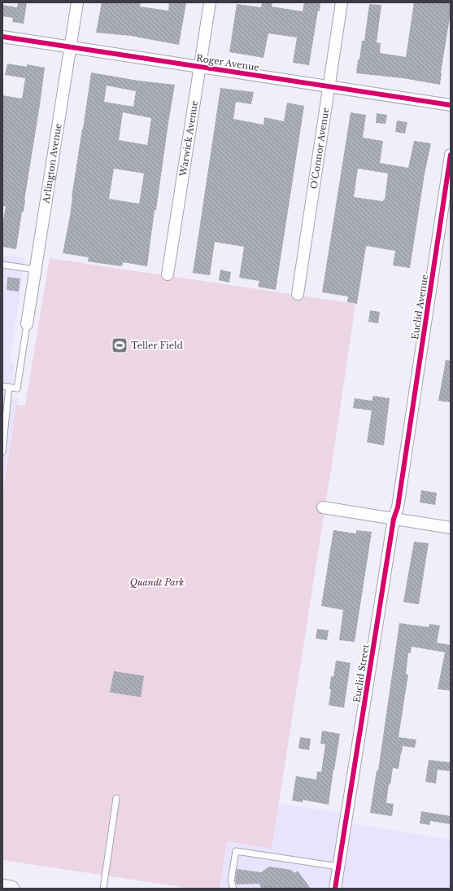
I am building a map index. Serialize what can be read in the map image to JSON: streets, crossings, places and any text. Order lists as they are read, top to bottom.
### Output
{
  "streets": {
    "street": [
      "Roger Avenue",
      "Warwick Avenue",
      "O'Connor Avenue",
      "Arlington Avenue",
      "Euclid Avenue",
      "Euclid Street"
    ]
  },
  "crossings": [
    ["Roger Avenue", "Warwick Avenue"],
    ["Roger Avenue", "O'Connor Avenue"],
    ["Roger Avenue", "Arlington Avenue"],
    ["Euclid Avenue", "Euclid Street"]
  ],
  "parks": ["Quandt Park"],
  "places": {
    "sports": ["Teller Field"]
  }
}
